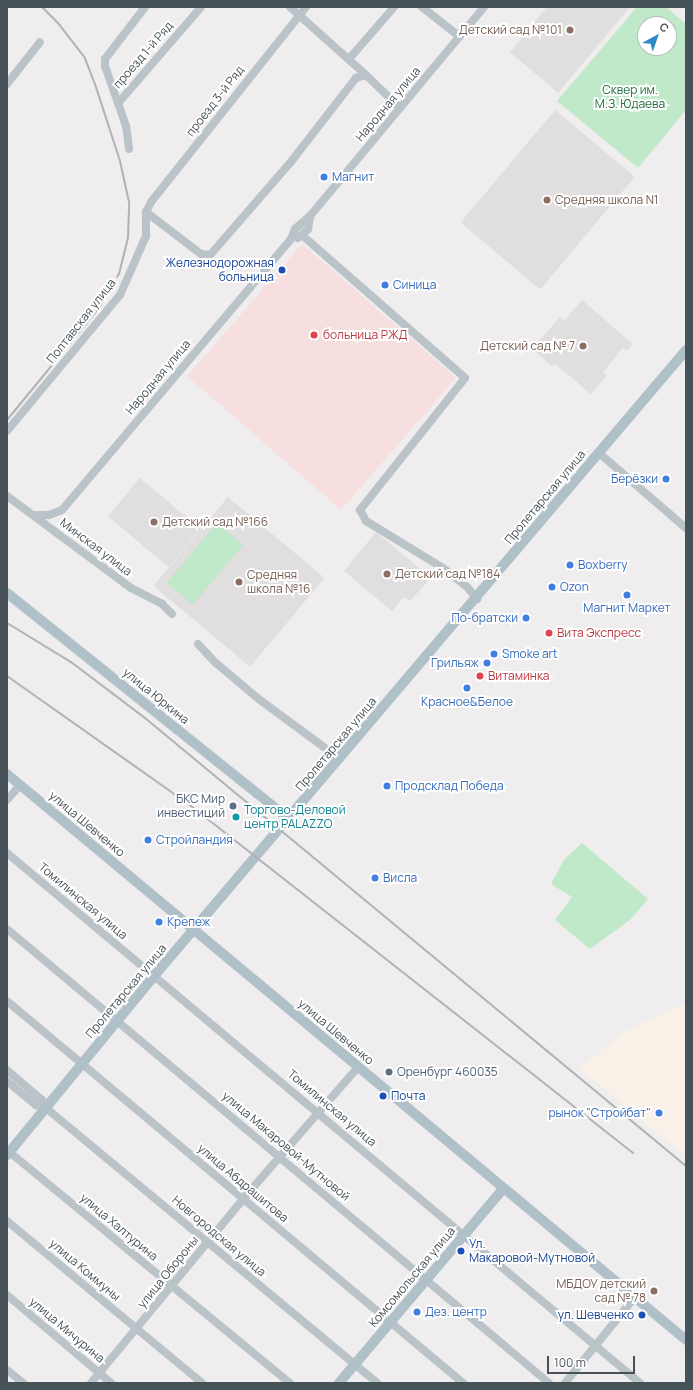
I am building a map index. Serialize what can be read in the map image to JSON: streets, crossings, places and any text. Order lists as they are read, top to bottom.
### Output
{
  "streets": {
    "main road": [
      "Пролетарская улица",
      "улица Юркина",
      "улица Шевченко",
      "Комсомольская улица"
    ],
    "street": [
      "проезд 1-й Ряд",
      "проезд 3-й Ряд",
      "Народная улица",
      "Полтавская улица",
      "Минская улица",
      "Томилинская улица",
      "улица Макаровой-Мутновой",
      "улица Абдрашитова",
      "улица Халтурина",
      "Новгородская улица",
      "улица Коммуны",
      "улица Обороны",
      "улица Мичурина"
    ]
  },
  "crossings": [
    ["проезд 3-й Ряд", "Полтавская улица"],
    ["Народная улица", "Минская улица"],
    ["Пролетарская улица", "улица Юркина"],
    ["Пролетарская улица", "улица Шевченко"],
    ["Пролетарская улица", "Томилинская улица"],
    ["Пролетарская улица", "улица Макаровой-Мутновой"],
    ["Пролетарская улица", "улица Абдрашитова"],
    ["Пролетарская улица", "улица Халтурина"],
    ["Пролетарская улица", "Новгородская улица"],
    ["улица Шевченко", "улица Обороны"],
    ["улица Шевченко", "Комсомольская улица"],
    ["Томилинская улица", "улица Обороны"],
    ["Томилинская улица", "Комсомольская улица"],
    ["улица Макаровой-Мутновой", "улица Обороны"],
    ["улица Макаровой-Мутновой", "Комсомольская улица"],
    ["улица Абдрашитова", "улица Обороны"],
    ["улица Абдрашитова", "Комсомольская улица"],
    ["улица Халтурина", "улица Обороны"],
    ["Новгородская улица", "улица Обороны"],
    ["Новгородская улица", "Комсомольская улица"],
    ["улица Коммуны", "улица Обороны"],
    ["улица Обороны", "улица Мичурина"]
  ],
  "parks": ["Сквер им. М.З. Юдаева"],
  "places": [
    "Детский сад №101",
    "Магнит",
    "Средняя школа N1",
    "Железнодорожная больница",
    "Синица",
    "больница РЖД",
    "Детский сад № 7",
    "Берёзки",
    "Детский сад №166",
    "Boxberry",
    "Детский сад №184",
    "Средняя школа №16",
    "Ozon",
    "Магнит Маркет",
    "По-братски",
    "Вита Экспресс",
    "Smoke art",
    "Грильяж",
    "Витаминка",
    "Красное&Белое",
    "Продсклад Победа",
    "БКС Мир инвестиций",
    "Торгово-Деловой центр PALAZZO",
    "Стройландия",
    "Висла",
    "Крепеж",
    "Оренбург 460035",
    "Почта",
    "рынок \"Стройбат\"",
    "Ул. Макаровой-Мутновой",
    "МБДОУ детский сад № 78",
    "Дез. центр",
    "ул. Шевченко"
  ],
  "scale_bar": "100 m",
  "north": "top right"
}
